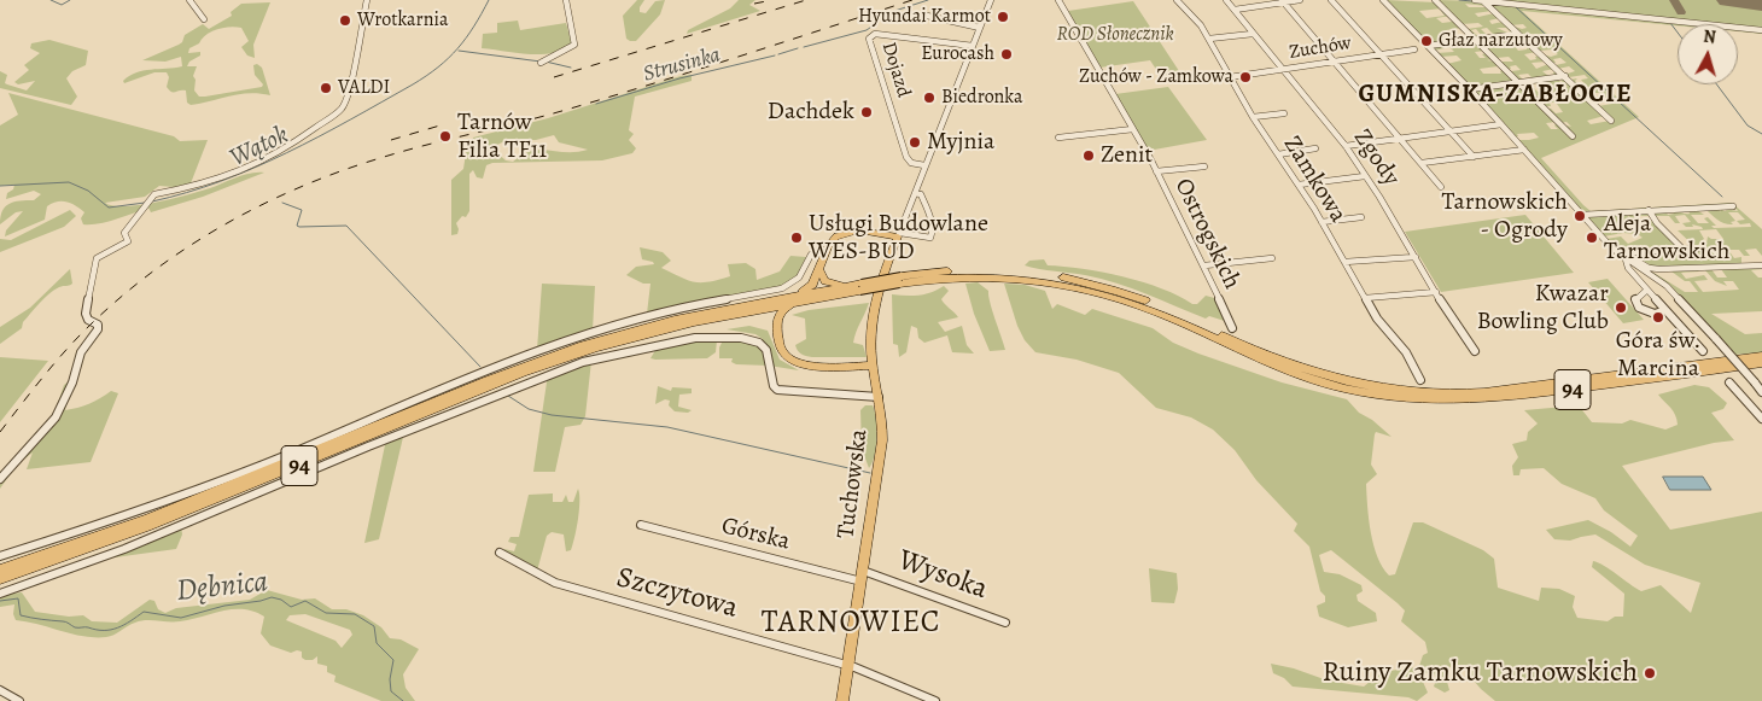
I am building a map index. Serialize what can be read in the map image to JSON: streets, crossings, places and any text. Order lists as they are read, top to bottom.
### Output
{
  "streets": {
    "main road": ["94", "Tuchowska"],
    "street": [
      "Zuchów",
      "Dojazd",
      "Zgody",
      "Zamkowa",
      "Ostrogskich",
      "Górska",
      "Wysoka",
      "Szczytowa"
    ]
  },
  "crossings": [
    ["Zuchów", "Zgody"],
    ["Zuchów", "Zamkowa"],
    ["Dojazd", "Tuchowska"],
    ["Tuchowska", "Górska"],
    ["Tuchowska", "Wysoka"],
    ["Tuchowska", "Szczytowa"],
    ["Górska", "Wysoka"]
  ],
  "districts": ["GUMNISKA-ZABŁOCIE", "TARNOWIEC"],
  "water": ["Strusinka", "Wątok", "Dębnica"],
  "parks": ["ROD Słonecznik"],
  "places": [
    "Hyundai Karmot",
    "Wrotkarnia",
    "Głaz narzutowy",
    "Eurocash",
    "Zuchów - Zamkowa",
    "VALDI",
    "Biedronka",
    "Dachdek",
    "Tarnów Filia TF11",
    "Myjnia",
    "Zenit",
    "Tarnowskich - Ogrody",
    "Usługi Budowlane WES-BUD",
    "Aleja Tarnowskich",
    "Kwazar Bowling Club",
    "Góra św. Marcina",
    "Ruiny Zamku Tarnowskich"
  ],
  "north": "top"
}
